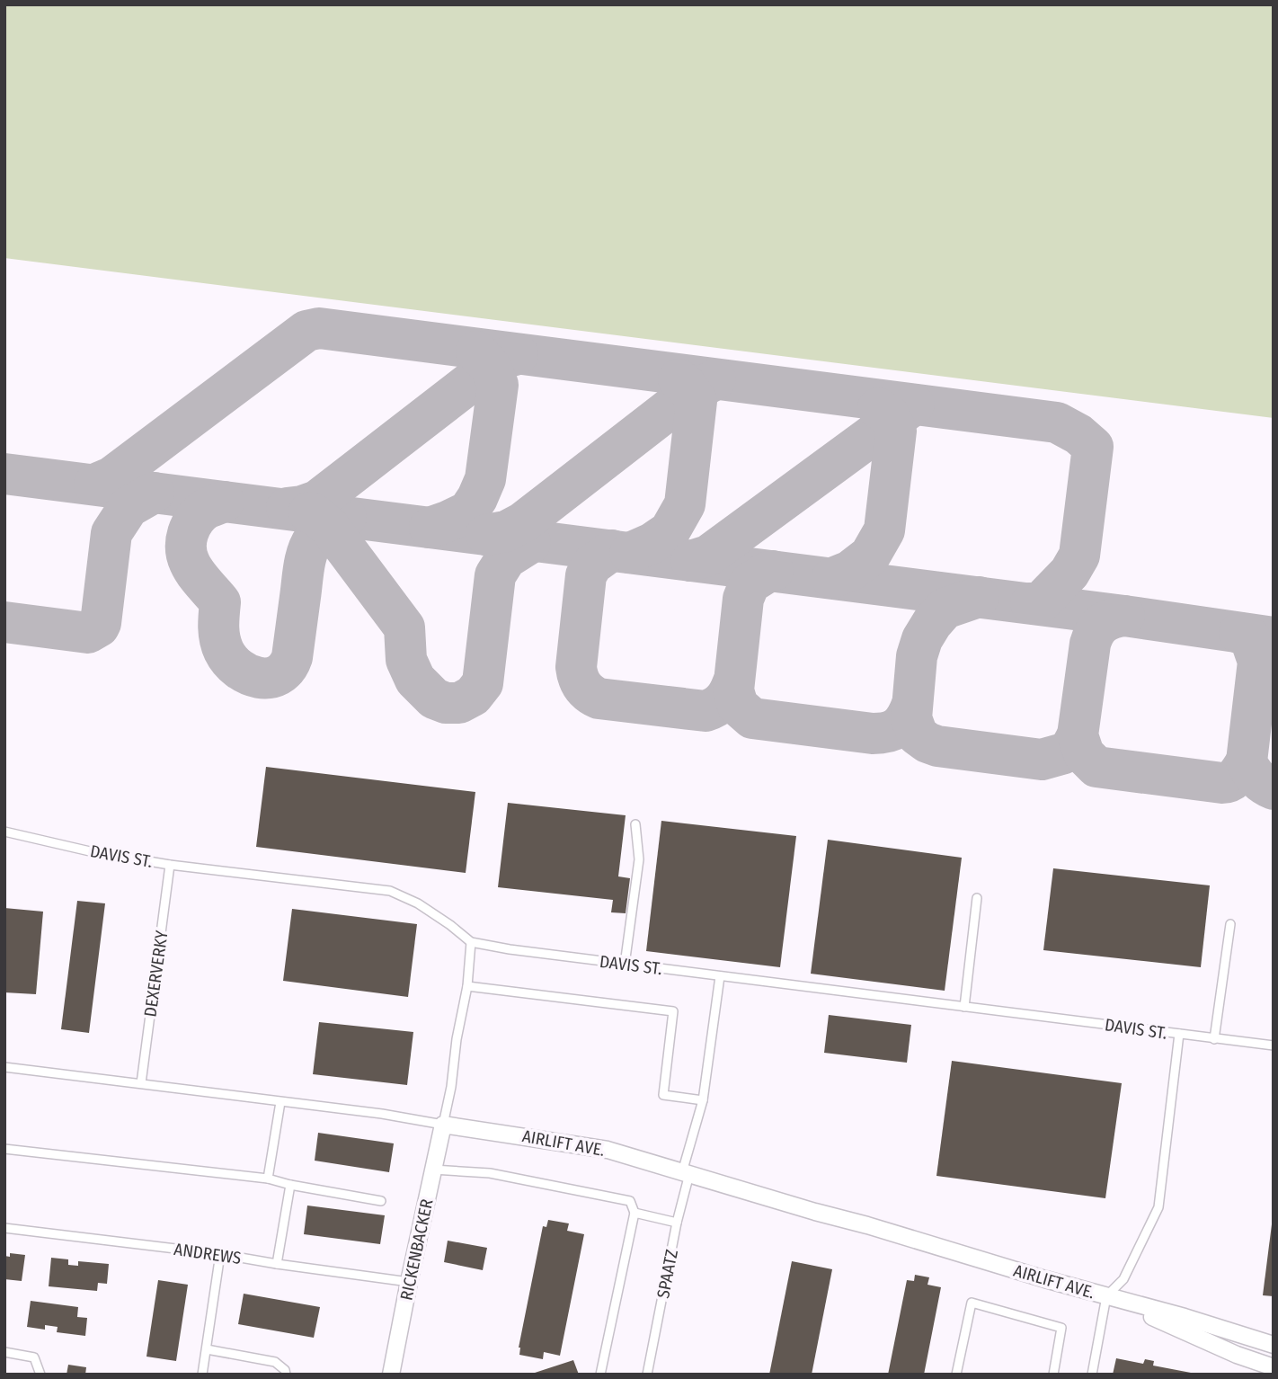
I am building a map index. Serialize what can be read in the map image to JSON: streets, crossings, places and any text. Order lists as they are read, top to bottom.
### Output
{
  "streets": {
    "street": ["AIRLIFT AVE.", "RICKENBACKER"],
    "lane": [
      "DAVIS ST.",
      "DEXERVERKY",
      "ANDREWS",
      "SPAATZ"
    ]
  },
  "crossings": [
    ["DAVIS ST.", "DEXERVERKY"],
    ["DAVIS ST.", "SPAATZ"],
    ["DEXERVERKY", "AIRLIFT AVE."],
    ["AIRLIFT AVE.", "RICKENBACKER"],
    ["AIRLIFT AVE.", "SPAATZ"],
    ["RICKENBACKER", "ANDREWS"]
  ]
}
